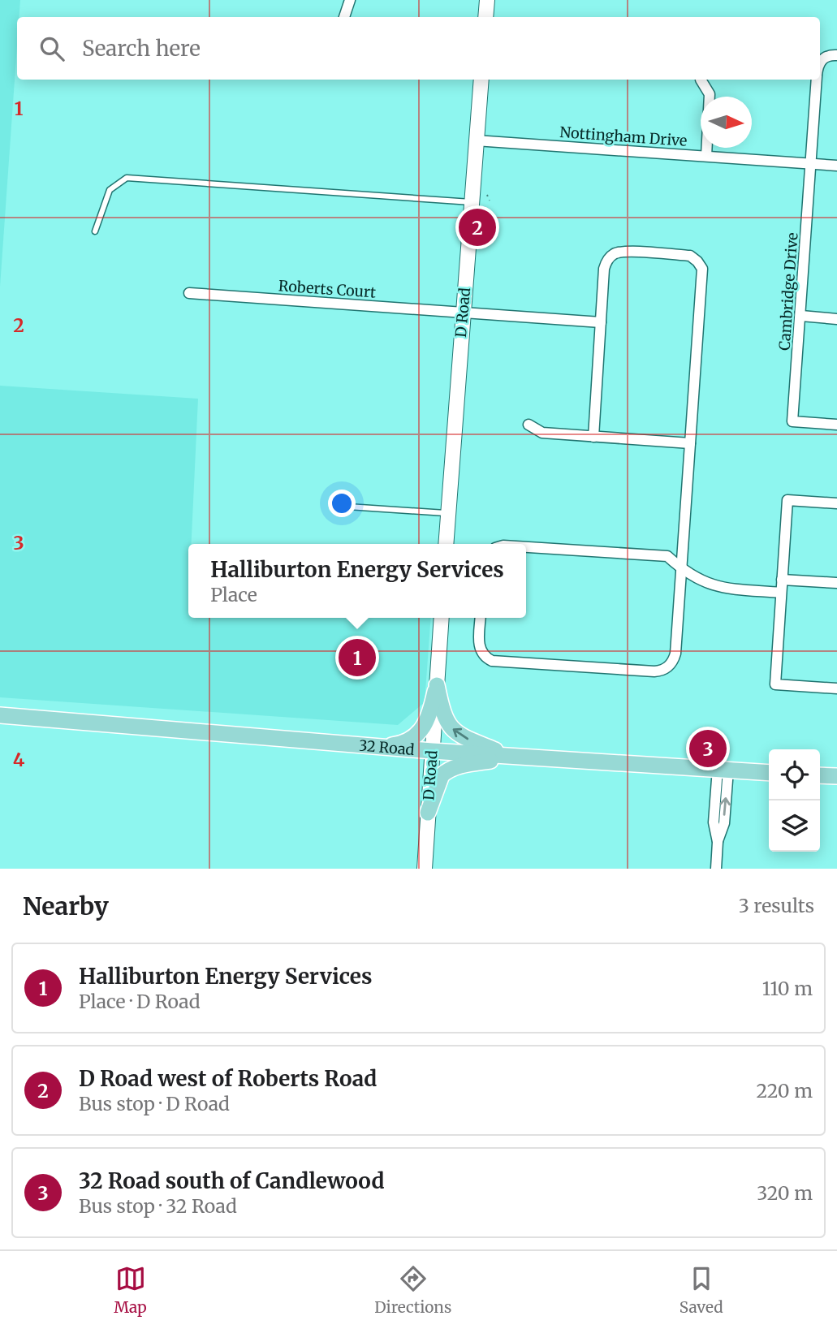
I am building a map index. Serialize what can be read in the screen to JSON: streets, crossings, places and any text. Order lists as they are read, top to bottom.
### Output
{
  "streets": {
    "main road": ["32 Road"],
    "street": [
      "Nottingham Drive",
      "Roberts Court",
      "Cambridge Drive",
      "D Road"
    ]
  },
  "crossings": [
    ["Nottingham Drive", "Cambridge Drive"],
    ["Nottingham Drive", "D Road"],
    ["Roberts Court", "D Road"],
    ["D Road", "32 Road"]
  ],
  "north": "right",
  "page": {
    "search": "Search here",
    "pins": ["2", "1", "3"],
    "popup": ["Halliburton Energy Services", "Place"],
    "heading": ["Nearby", "3 results"],
    "list": [
      {
        "mark": "1",
        "name": "Halliburton Energy Services",
        "note": "Place · D Road",
        "value": "110 m"
      },
      {
        "mark": "2",
        "name": "D Road west of Roberts Road",
        "note": "Bus stop · D Road",
        "value": "220 m"
      },
      {
        "mark": "3",
        "name": "32 Road south of Candlewood",
        "note": "Bus stop · 32 Road",
        "value": "320 m"
      }
    ],
    "nav": ["Map", "Directions", "Saved"]
  },
  "grid": {
    "rows": [
      "1",
      "2",
      "3",
      "4"
    ]
  }
}
